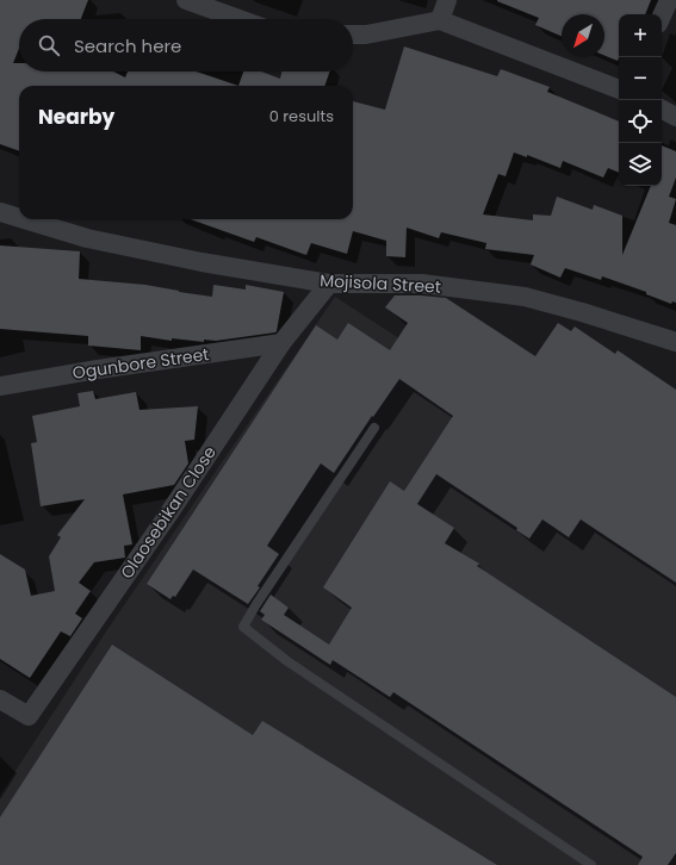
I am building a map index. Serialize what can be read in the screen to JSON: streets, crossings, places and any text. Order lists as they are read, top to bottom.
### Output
{
  "streets": {
    "street": ["Mojisola Street", "Ogunbore Street", "Olaosebikan Close"]
  },
  "crossings": [
    ["Mojisola Street", "Olaosebikan Close"],
    ["Ogunbore Street", "Olaosebikan Close"]
  ],
  "north": "bottom left",
  "page": {
    "map_buttons": ["+", "−"],
    "search": "Search here",
    "heading": ["Nearby", "0 results"]
  }
}
